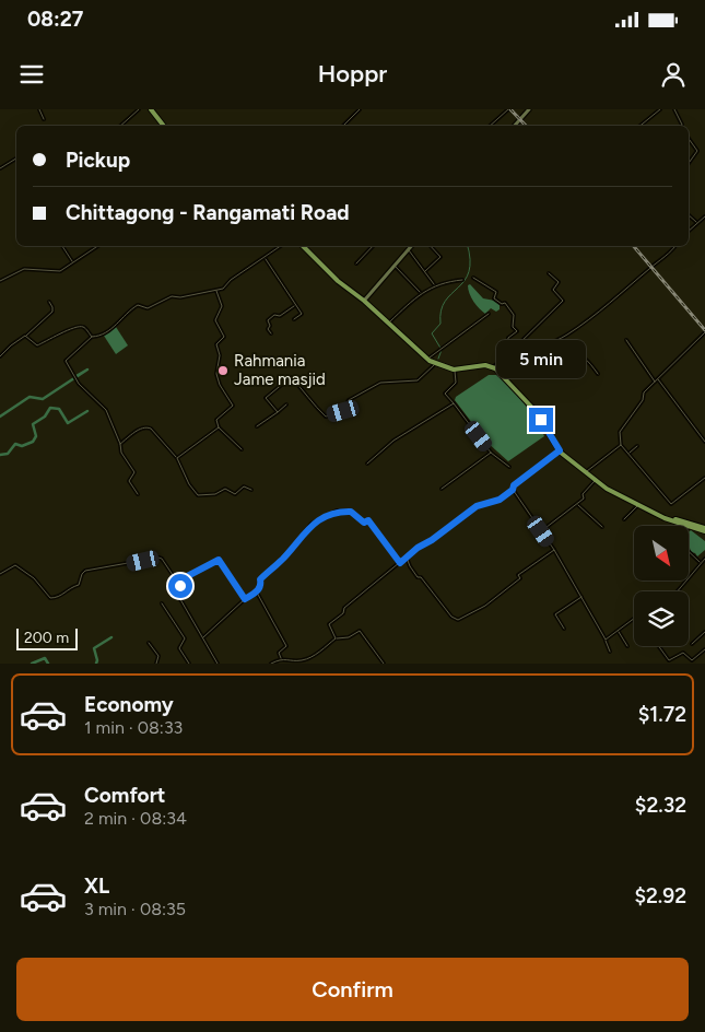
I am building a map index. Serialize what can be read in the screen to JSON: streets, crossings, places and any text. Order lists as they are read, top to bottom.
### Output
{
  "places": ["Rahmania Jame masjid"],
  "scale_bar": "200 m",
  "north": "bottom right",
  "page": {
    "status": "08:27",
    "header": "Hoppr",
    "banner": ["Pickup", "Chittagong - Rangamati Road"],
    "bubble": "5 min",
    "scale": "200 m",
    "list": [
      {
        "name": "Economy",
        "note": "1 min · 08:33",
        "value": "$1.72"
      },
      {
        "name": "Comfort",
        "note": "2 min · 08:34",
        "value": "$2.32"
      },
      {
        "name": "XL",
        "note": "3 min · 08:35",
        "value": "$2.92"
      }
    ],
    "buttons": "Confirm"
  }
}
